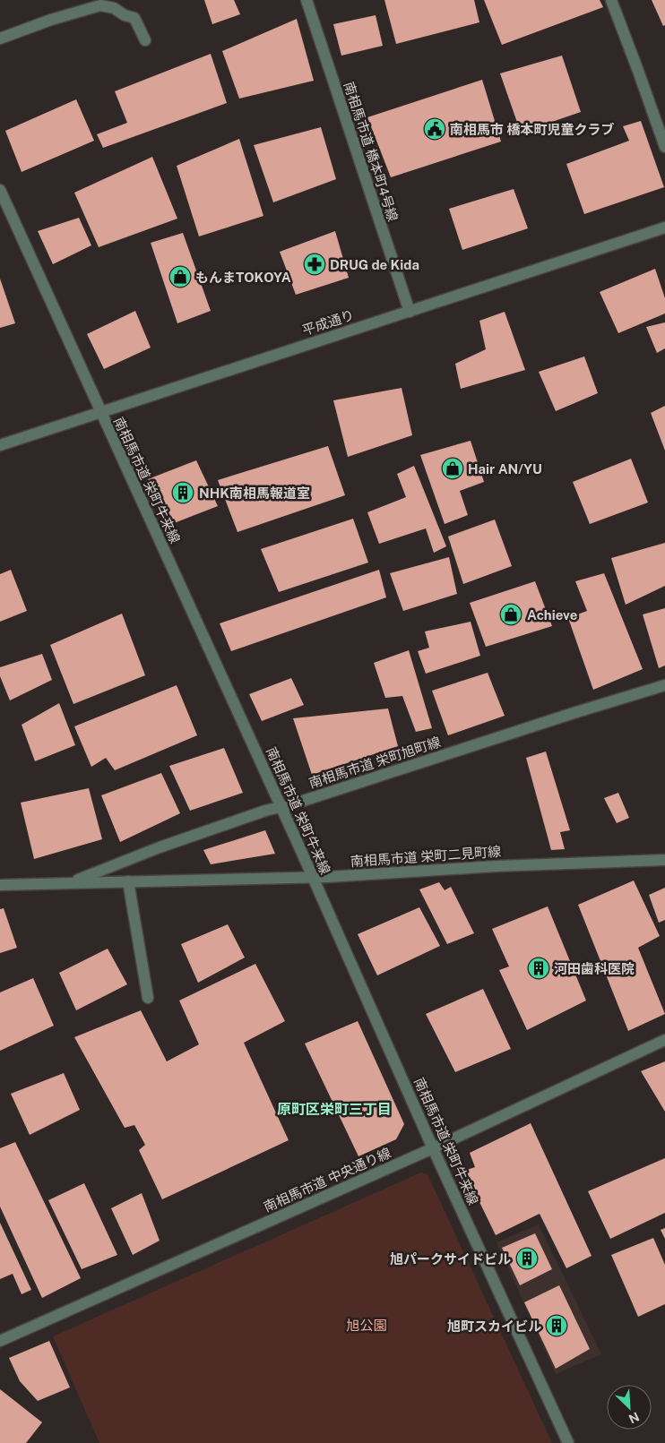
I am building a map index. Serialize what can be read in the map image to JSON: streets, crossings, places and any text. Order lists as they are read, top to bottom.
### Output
{
  "streets": {
    "street": [
      "南相馬市道 橋本町4号線",
      "平成通り",
      "南相馬市道 栄町牛来線",
      "南相馬市道 栄町旭町線",
      "南相馬市道 栄町二見町線",
      "南相馬市道 中央通り線"
    ]
  },
  "crossings": [
    ["南相馬市道 橋本町4号線", "平成通り"],
    ["平成通り", "南相馬市道 栄町牛来線"],
    ["南相馬市道 栄町牛来線", "南相馬市道 栄町旭町線"],
    ["南相馬市道 栄町牛来線", "南相馬市道 栄町二見町線"],
    ["南相馬市道 栄町牛来線", "南相馬市道 中央通り線"],
    ["南相馬市道 栄町旭町線", "南相馬市道 栄町二見町線"]
  ],
  "districts": ["原町区栄町三丁目"],
  "parks": ["旭公園"],
  "places": {
    "public building": ["南相馬市 橋本町児童クラブ"],
    "pharmacy": ["DRUG de Kida"],
    "shop": ["もんまTOKOYA", "Hair AN/YU", "Achieve"],
    "building": [
      "NHK南相馬報道室",
      "河田歯科医院",
      "旭パークサイドビル",
      "旭町スカイビル"
    ]
  },
  "north": "bottom right"
}
